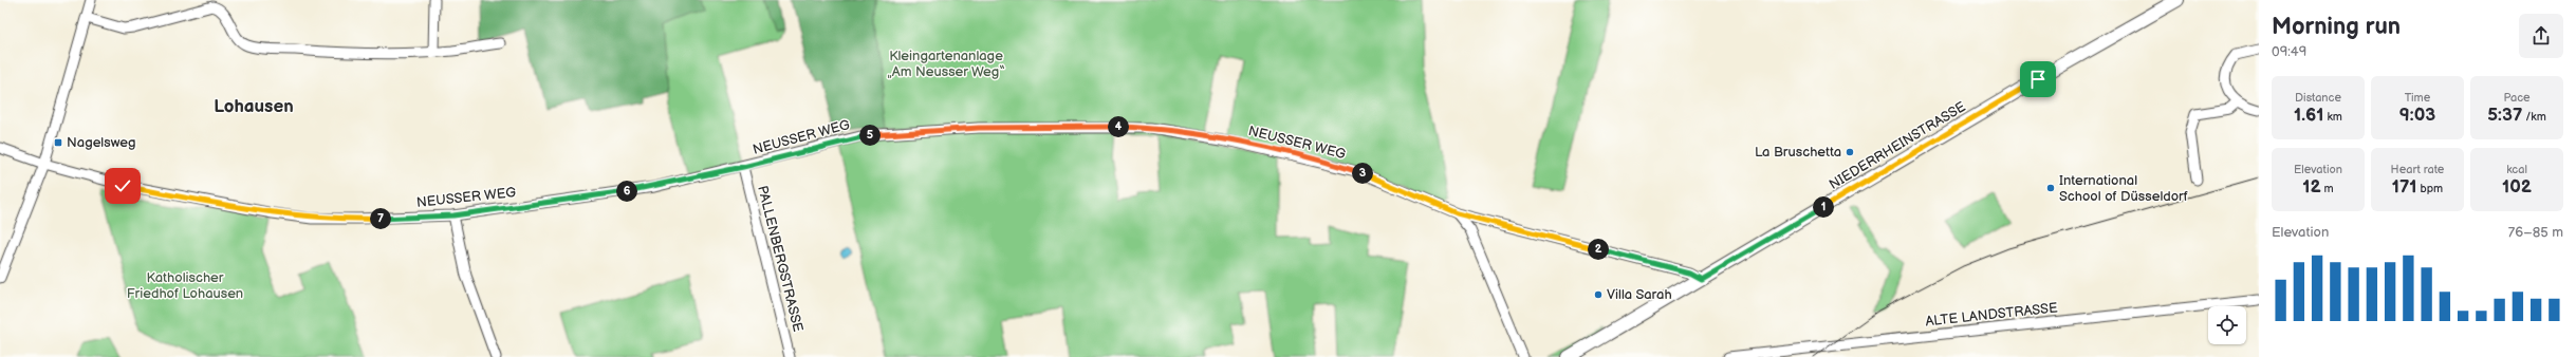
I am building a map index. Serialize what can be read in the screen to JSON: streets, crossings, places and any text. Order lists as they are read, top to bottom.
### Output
{
  "streets": {
    "main road": ["NIEDERRHEINSTRASSE"],
    "street": ["NEUSSER WEG", "PALLENBERGSTRASSE", "ALTE LANDSTRASSE"]
  },
  "crossings": [
    ["NEUSSER WEG", "NIEDERRHEINSTRASSE"],
    ["NEUSSER WEG", "PALLENBERGSTRASSE"]
  ],
  "districts": ["Lohausen"],
  "parks": ["Kleingartenanlage „Am Neusser Weg“", "Katholischer Friedhof Lohausen"],
  "places": {
    "transit": ["Nagelsweg"],
    "other": ["La Bruschetta", "International School of Düsseldorf", "Villa Sarah"]
  },
  "page": {
    "heading": ["Morning run", "09:49"],
    "stats": [
      ["Distance", "1.61 km"],
      ["Time", "9:03"],
      ["Pace", "5:37 /km"],
      ["Elevation", "12 m"],
      ["Heart rate", "171 bpm"],
      ["kcal", "102"]
    ],
    "pins": [
      "4",
      "5",
      "3",
      "6",
      "1",
      "7",
      "2"
    ],
    "chart": ["Elevation", "76–85 m"]
  }
}
